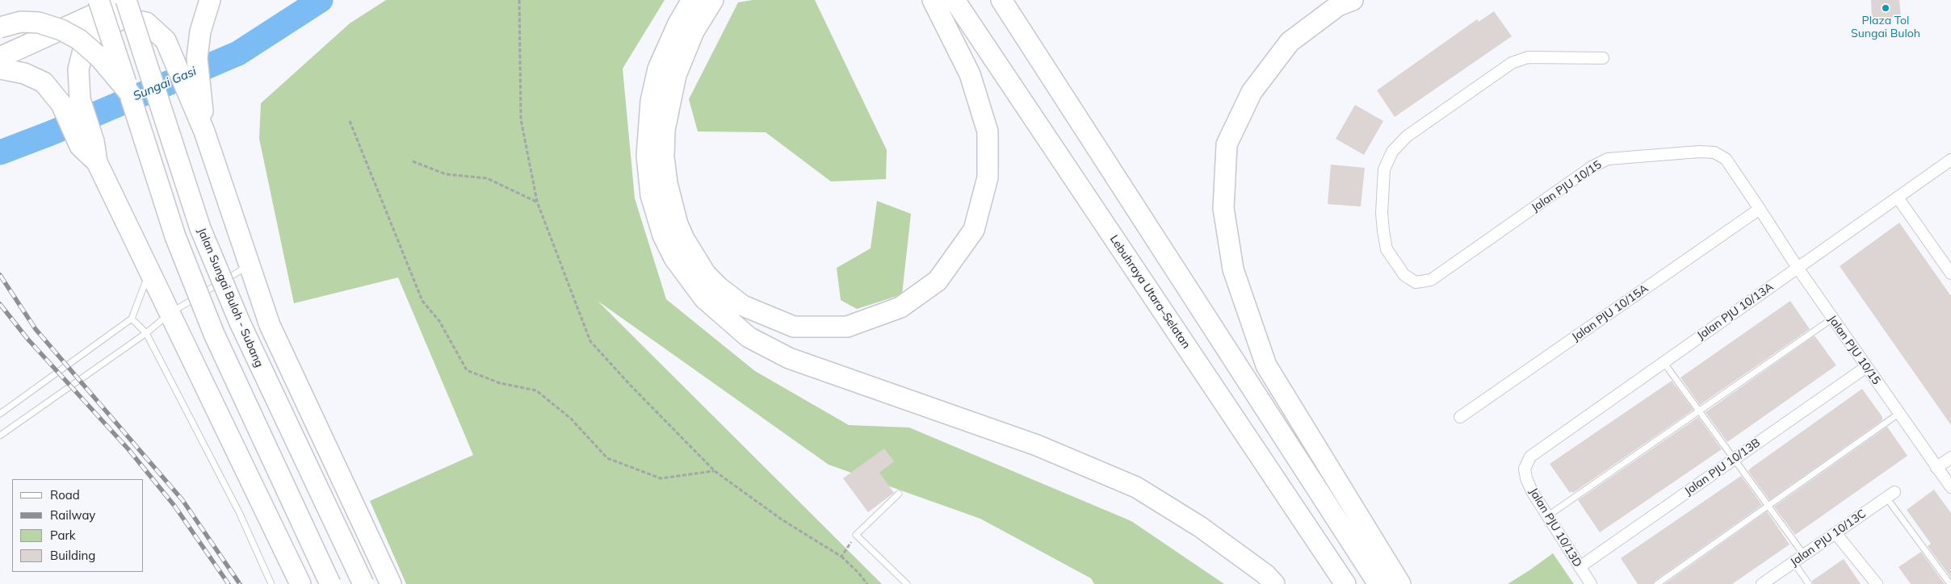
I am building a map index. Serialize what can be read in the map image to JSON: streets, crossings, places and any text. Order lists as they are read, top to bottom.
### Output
{
  "streets": {
    "highway": ["Lebuhraya Utara–Selatan", "Jalan Sungai Buloh - Subang"],
    "street": [
      "Jalan PJU 10/15",
      "Jalan PJU 10/13A",
      "Jalan PJU 10/15A",
      "Jalan PJU 10/13B",
      "Jalan PJU 10/13D",
      "Jalan PJU 10/13C"
    ]
  },
  "crossings": [
    ["Jalan PJU 10/15", "Jalan PJU 10/13A"],
    ["Jalan PJU 10/15", "Jalan PJU 10/15A"],
    ["Jalan PJU 10/15", "Jalan PJU 10/13B"],
    ["Jalan PJU 10/13A", "Jalan PJU 10/13D"],
    ["Jalan PJU 10/13B", "Jalan PJU 10/13D"]
  ],
  "water": ["Sungai Gasi"],
  "places": ["Plaza Tol Sungai Buloh"],
  "legend": [
    "Road",
    "Railway",
    "Park",
    "Building"
  ]
}
